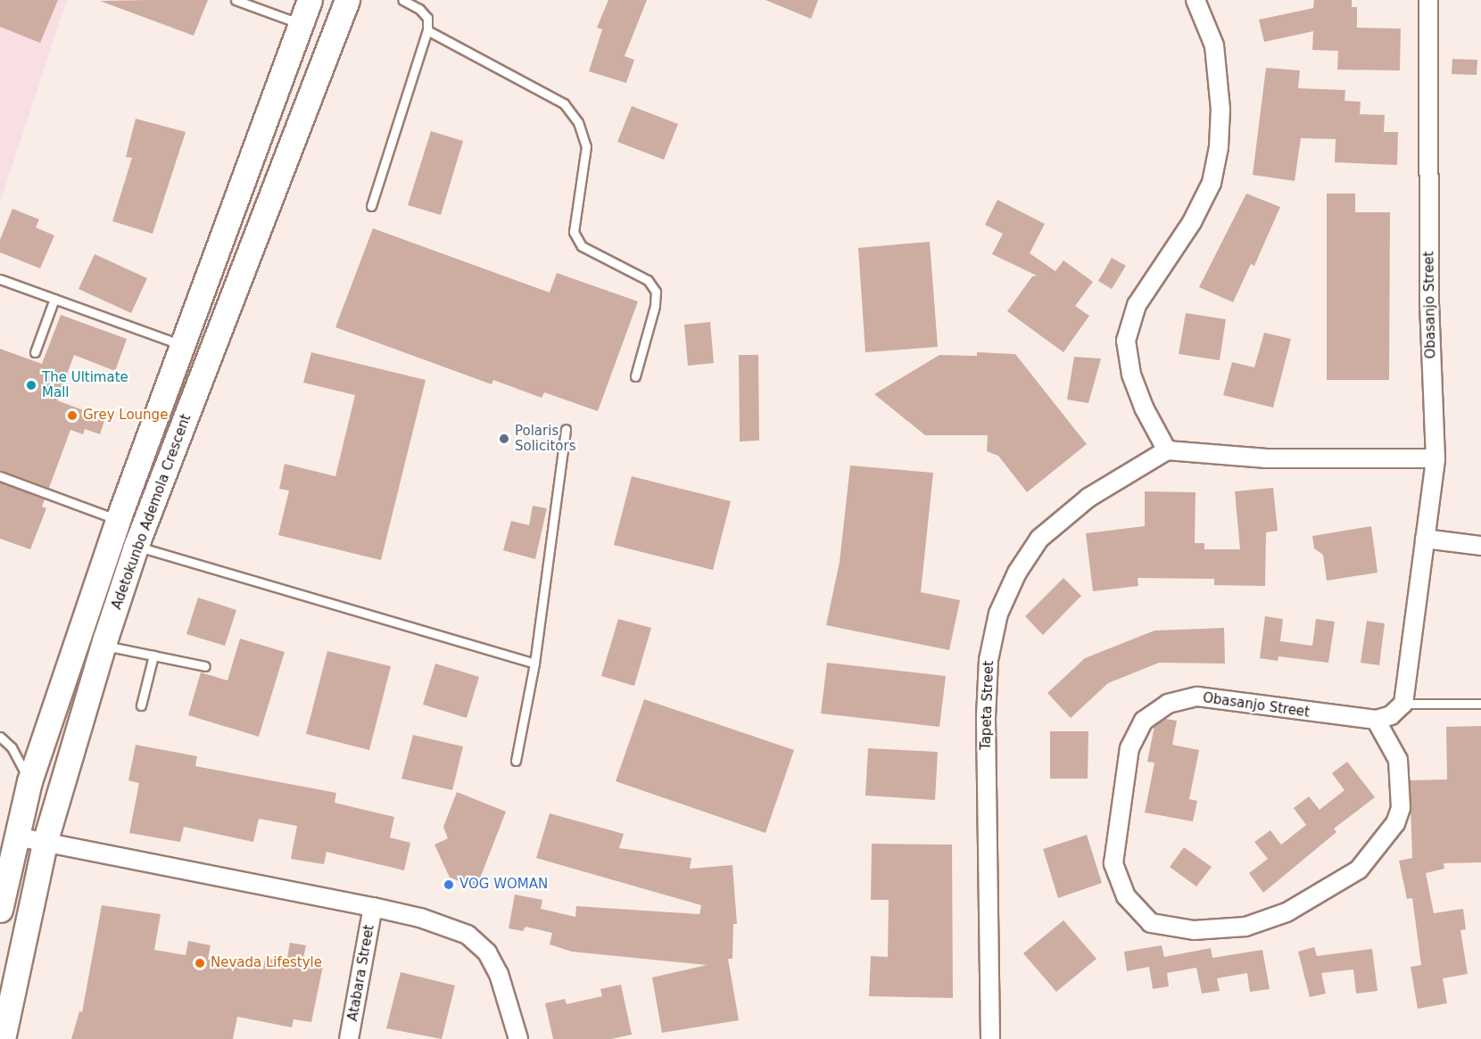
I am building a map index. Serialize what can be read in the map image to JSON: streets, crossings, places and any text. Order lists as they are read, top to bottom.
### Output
{
  "streets": {
    "main road": ["Adetokunbo Ademola Crescent"],
    "street": ["Obasanjo Street", "Tapeta Street", "Atabara Street"]
  },
  "places": [
    "The Ultimate Mall",
    "Grey Lounge",
    "Polaris Solicitors",
    "VOG WOMAN",
    "Nevada Lifestyle"
  ]
}
